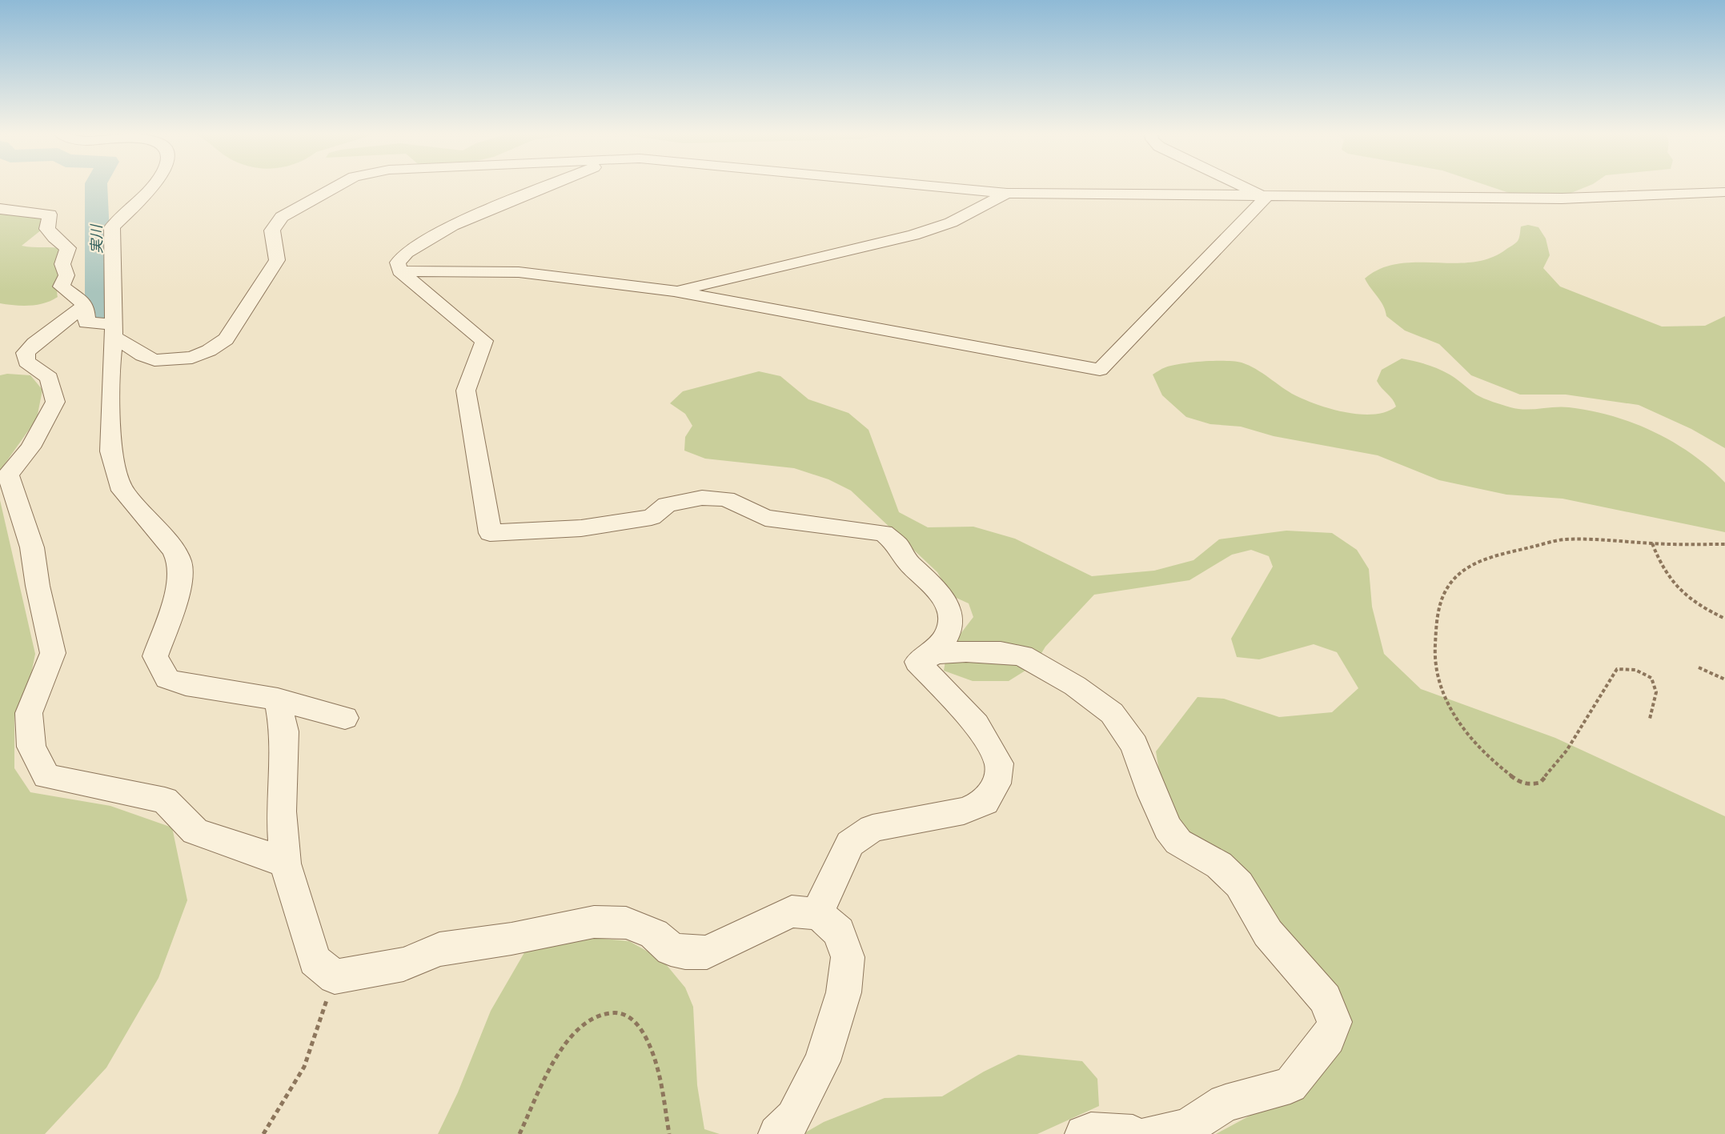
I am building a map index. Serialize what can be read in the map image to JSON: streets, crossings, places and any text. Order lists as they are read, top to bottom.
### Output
{
  "water": ["実川"]
}
